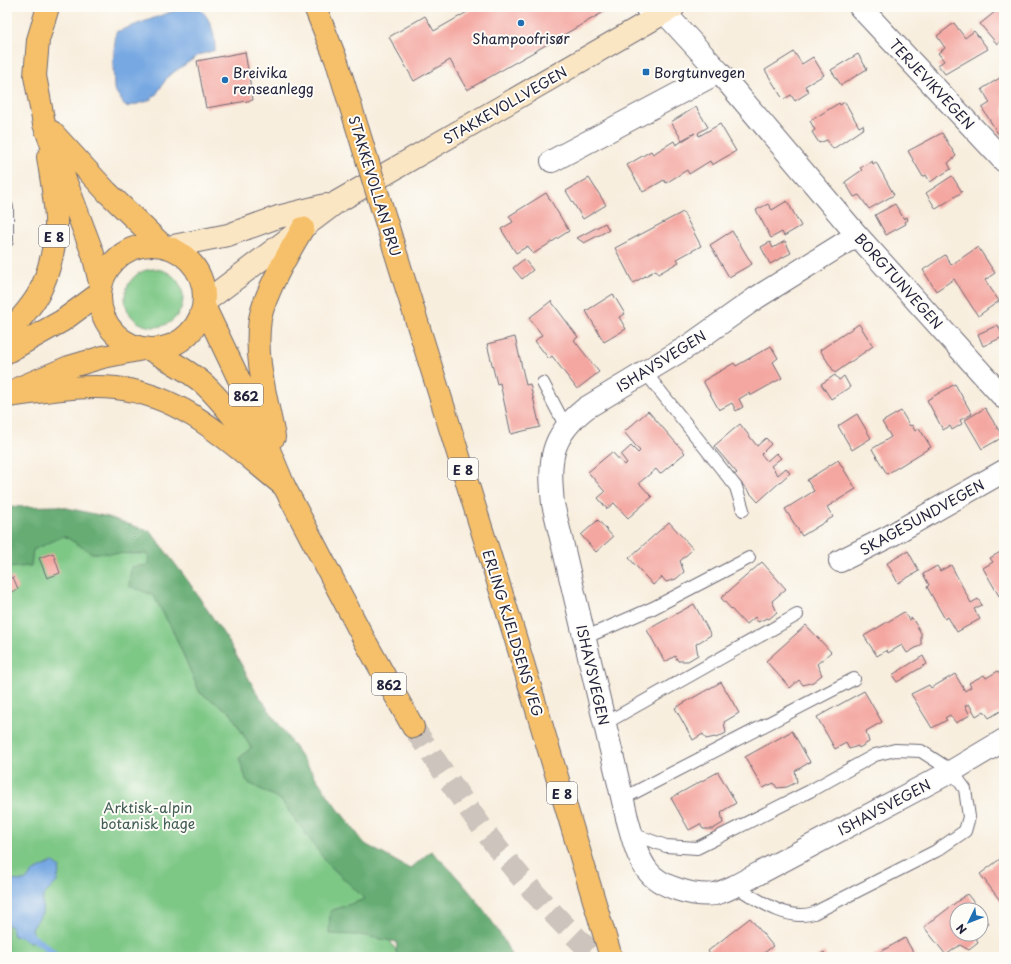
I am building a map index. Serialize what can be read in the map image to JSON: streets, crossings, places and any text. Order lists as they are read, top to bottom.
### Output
{
  "streets": {
    "main road": [
      "STAKKEVOLLAN BRU",
      "E 8",
      "862",
      "ERLING KJELDSENS VEG"
    ],
    "street": [
      "TERJEVIKVEGEN",
      "STAKKEVOLLVEGEN",
      "BORGTUNVEGEN",
      "ISHAVSVEGEN",
      "SKAGESUNDVEGEN"
    ]
  },
  "crossings": [
    ["STAKKEVOLLVEGEN", "E 8"],
    ["STAKKEVOLLVEGEN", "BORGTUNVEGEN"],
    ["STAKKEVOLLVEGEN", "862"],
    ["STAKKEVOLLAN BRU", "ERLING KJELDSENS VEG"],
    ["E 8", "862"],
    ["BORGTUNVEGEN", "ISHAVSVEGEN"]
  ],
  "parks": ["Arktisk-alpin botanisk hage"],
  "places": {
    "other": ["Shampoofrisør", "Breivika renseanlegg"],
    "transit": ["Borgtunvegen"]
  },
  "north": "bottom left"
}
